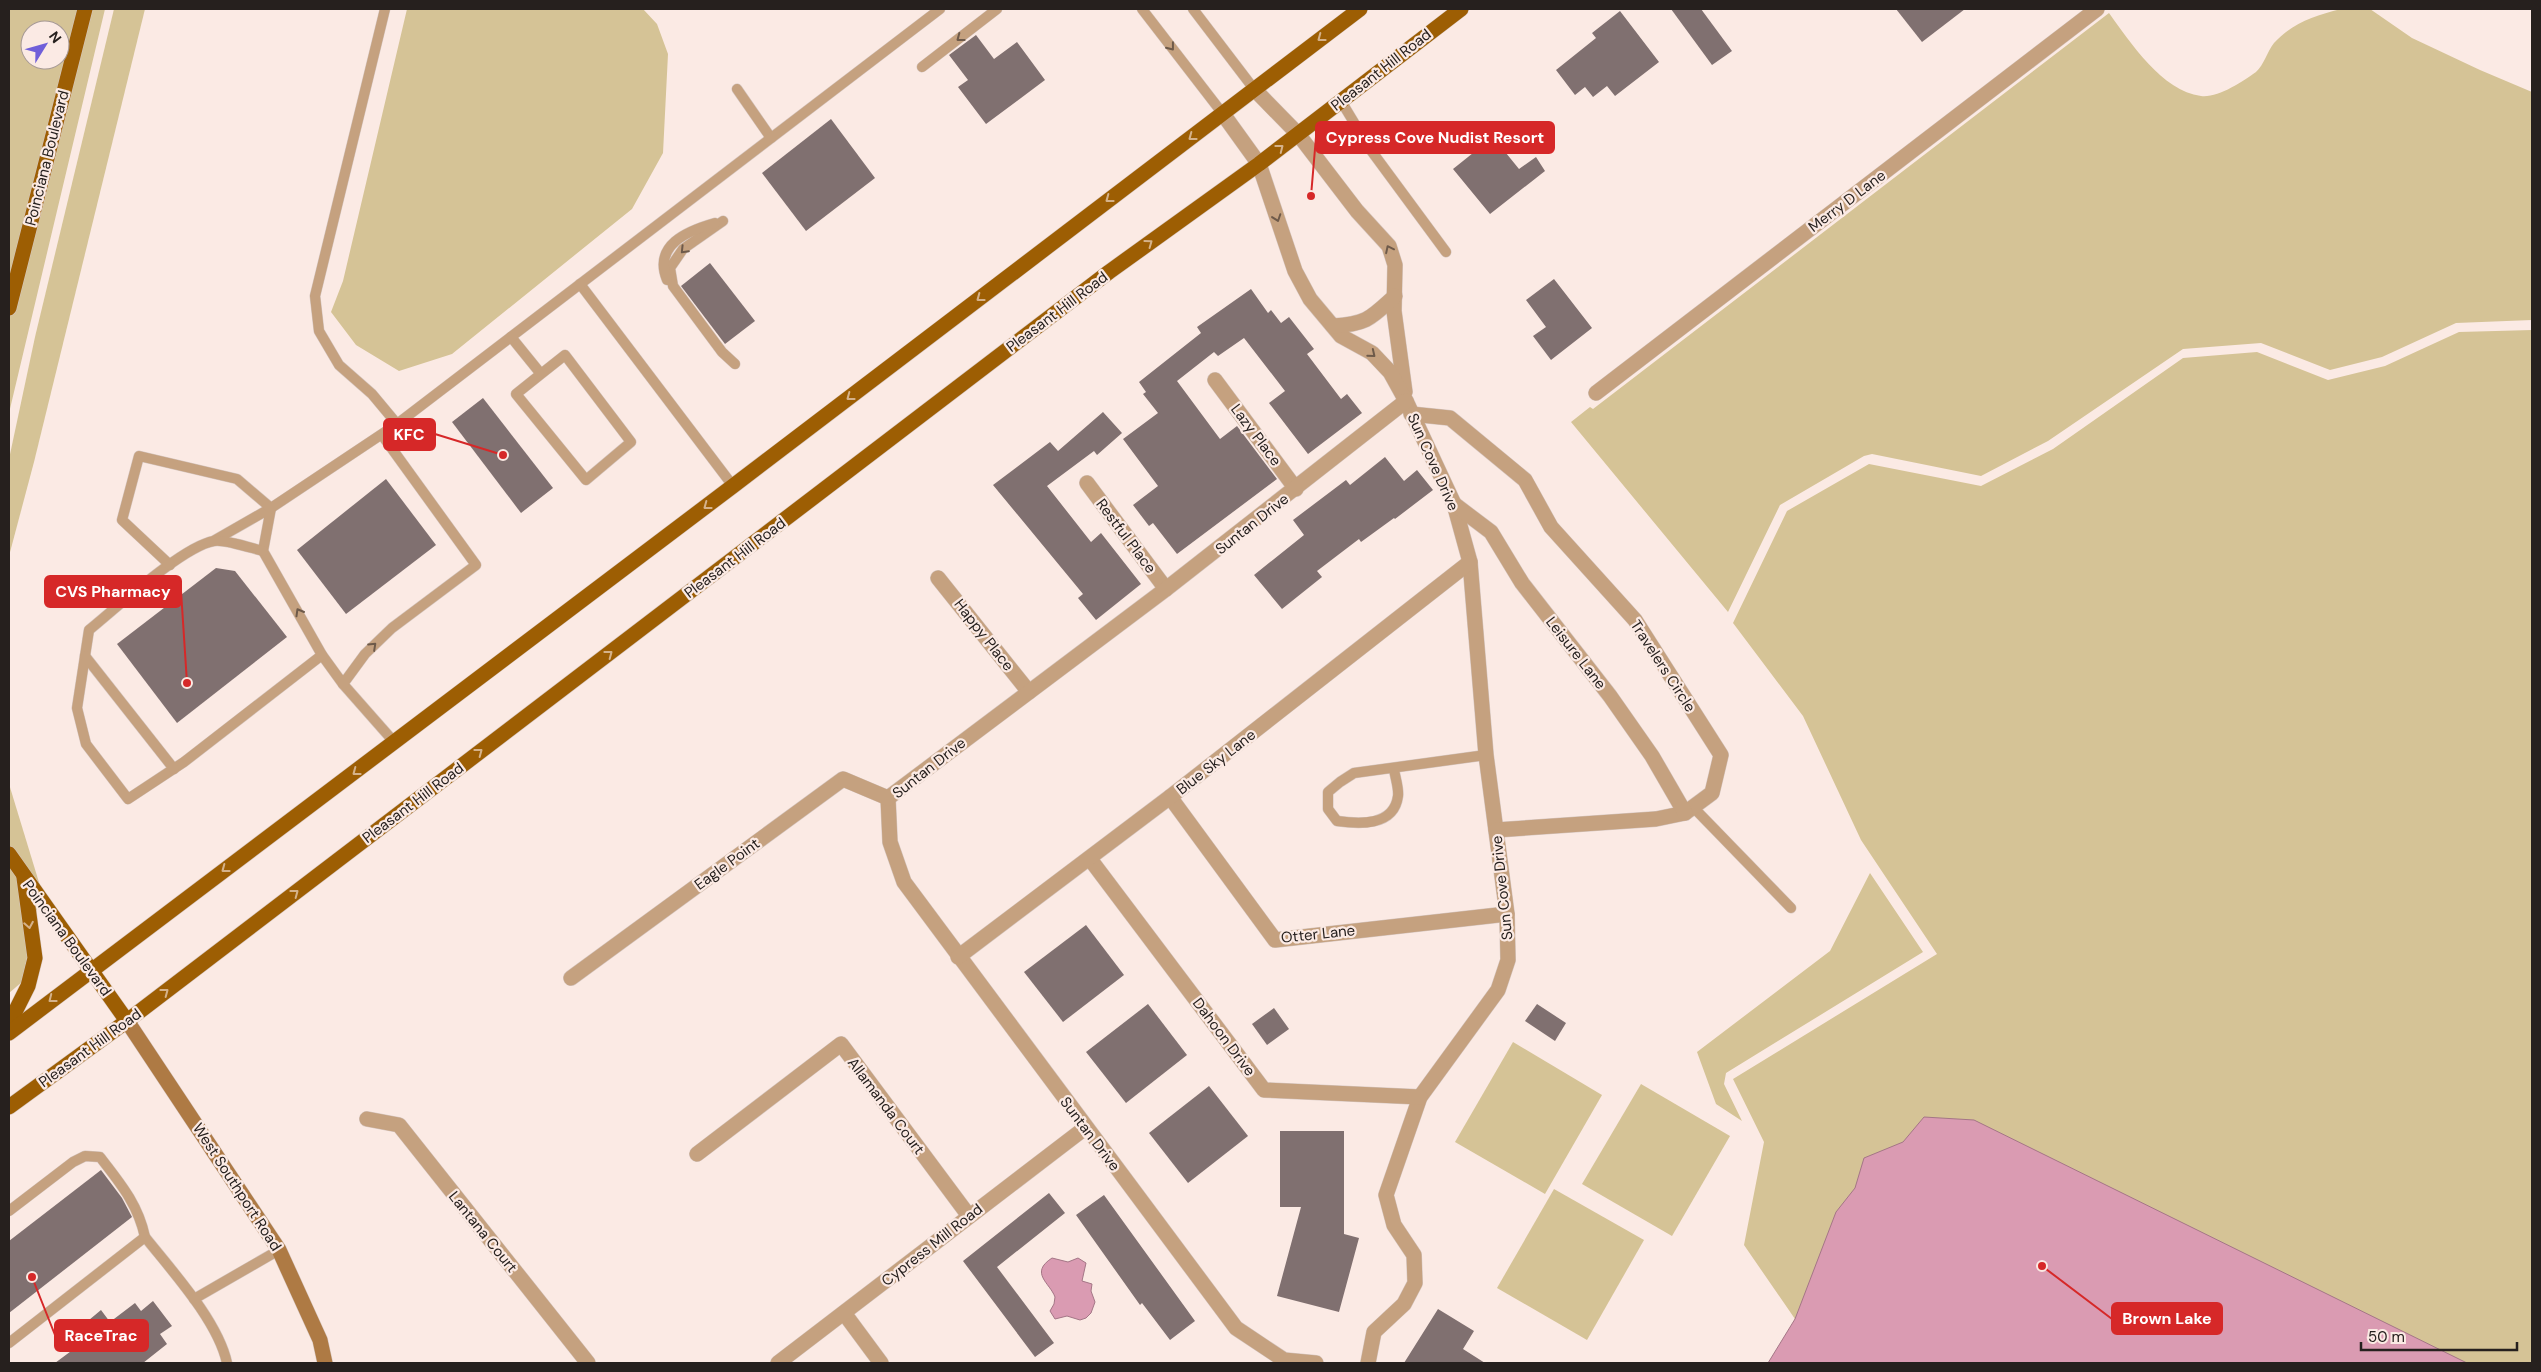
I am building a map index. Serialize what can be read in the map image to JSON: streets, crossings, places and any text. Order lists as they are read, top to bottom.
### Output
{
  "streets": {
    "main road": ["Pleasant Hill Road", "Poinciana Boulevard"],
    "street": [
      "Merry D Lane",
      "Lazy Place",
      "Sun Cove Drive",
      "Suntan Drive",
      "Restful Place",
      "Happy Place",
      "Leisure Lane",
      "Travelers Circle",
      "Blue Sky Lane",
      "Eagle Point",
      "Otter Lane",
      "Dahoon Drive",
      "Allamanda Court",
      "West Southport Road",
      "Lantana Court",
      "Cypress Mill Road"
    ]
  },
  "crossings": [
    ["Pleasant Hill Road", "Poinciana Boulevard"],
    ["Pleasant Hill Road", "Sun Cove Drive"],
    ["Pleasant Hill Road", "West Southport Road"],
    ["Poinciana Boulevard", "West Southport Road"],
    ["Lazy Place", "Suntan Drive"],
    ["Sun Cove Drive", "Suntan Drive"],
    ["Sun Cove Drive", "Leisure Lane"],
    ["Sun Cove Drive", "Travelers Circle"],
    ["Sun Cove Drive", "Blue Sky Lane"],
    ["Sun Cove Drive", "Otter Lane"],
    ["Sun Cove Drive", "Dahoon Drive"],
    ["Suntan Drive", "Restful Place"],
    ["Suntan Drive", "Happy Place"],
    ["Suntan Drive", "Travelers Circle"],
    ["Suntan Drive", "Blue Sky Lane"],
    ["Suntan Drive", "Eagle Point"],
    ["Suntan Drive", "Cypress Mill Road"],
    ["Leisure Lane", "Travelers Circle"],
    ["Blue Sky Lane", "Otter Lane"],
    ["Blue Sky Lane", "Dahoon Drive"],
    ["Allamanda Court", "Cypress Mill Road"]
  ],
  "places": [
    "Cypress Cove Nudist Resort",
    "KFC",
    "CVS Pharmacy",
    "Brown Lake",
    "RaceTrac"
  ],
  "scale_bar": "50 m",
  "north": "top right"
}
